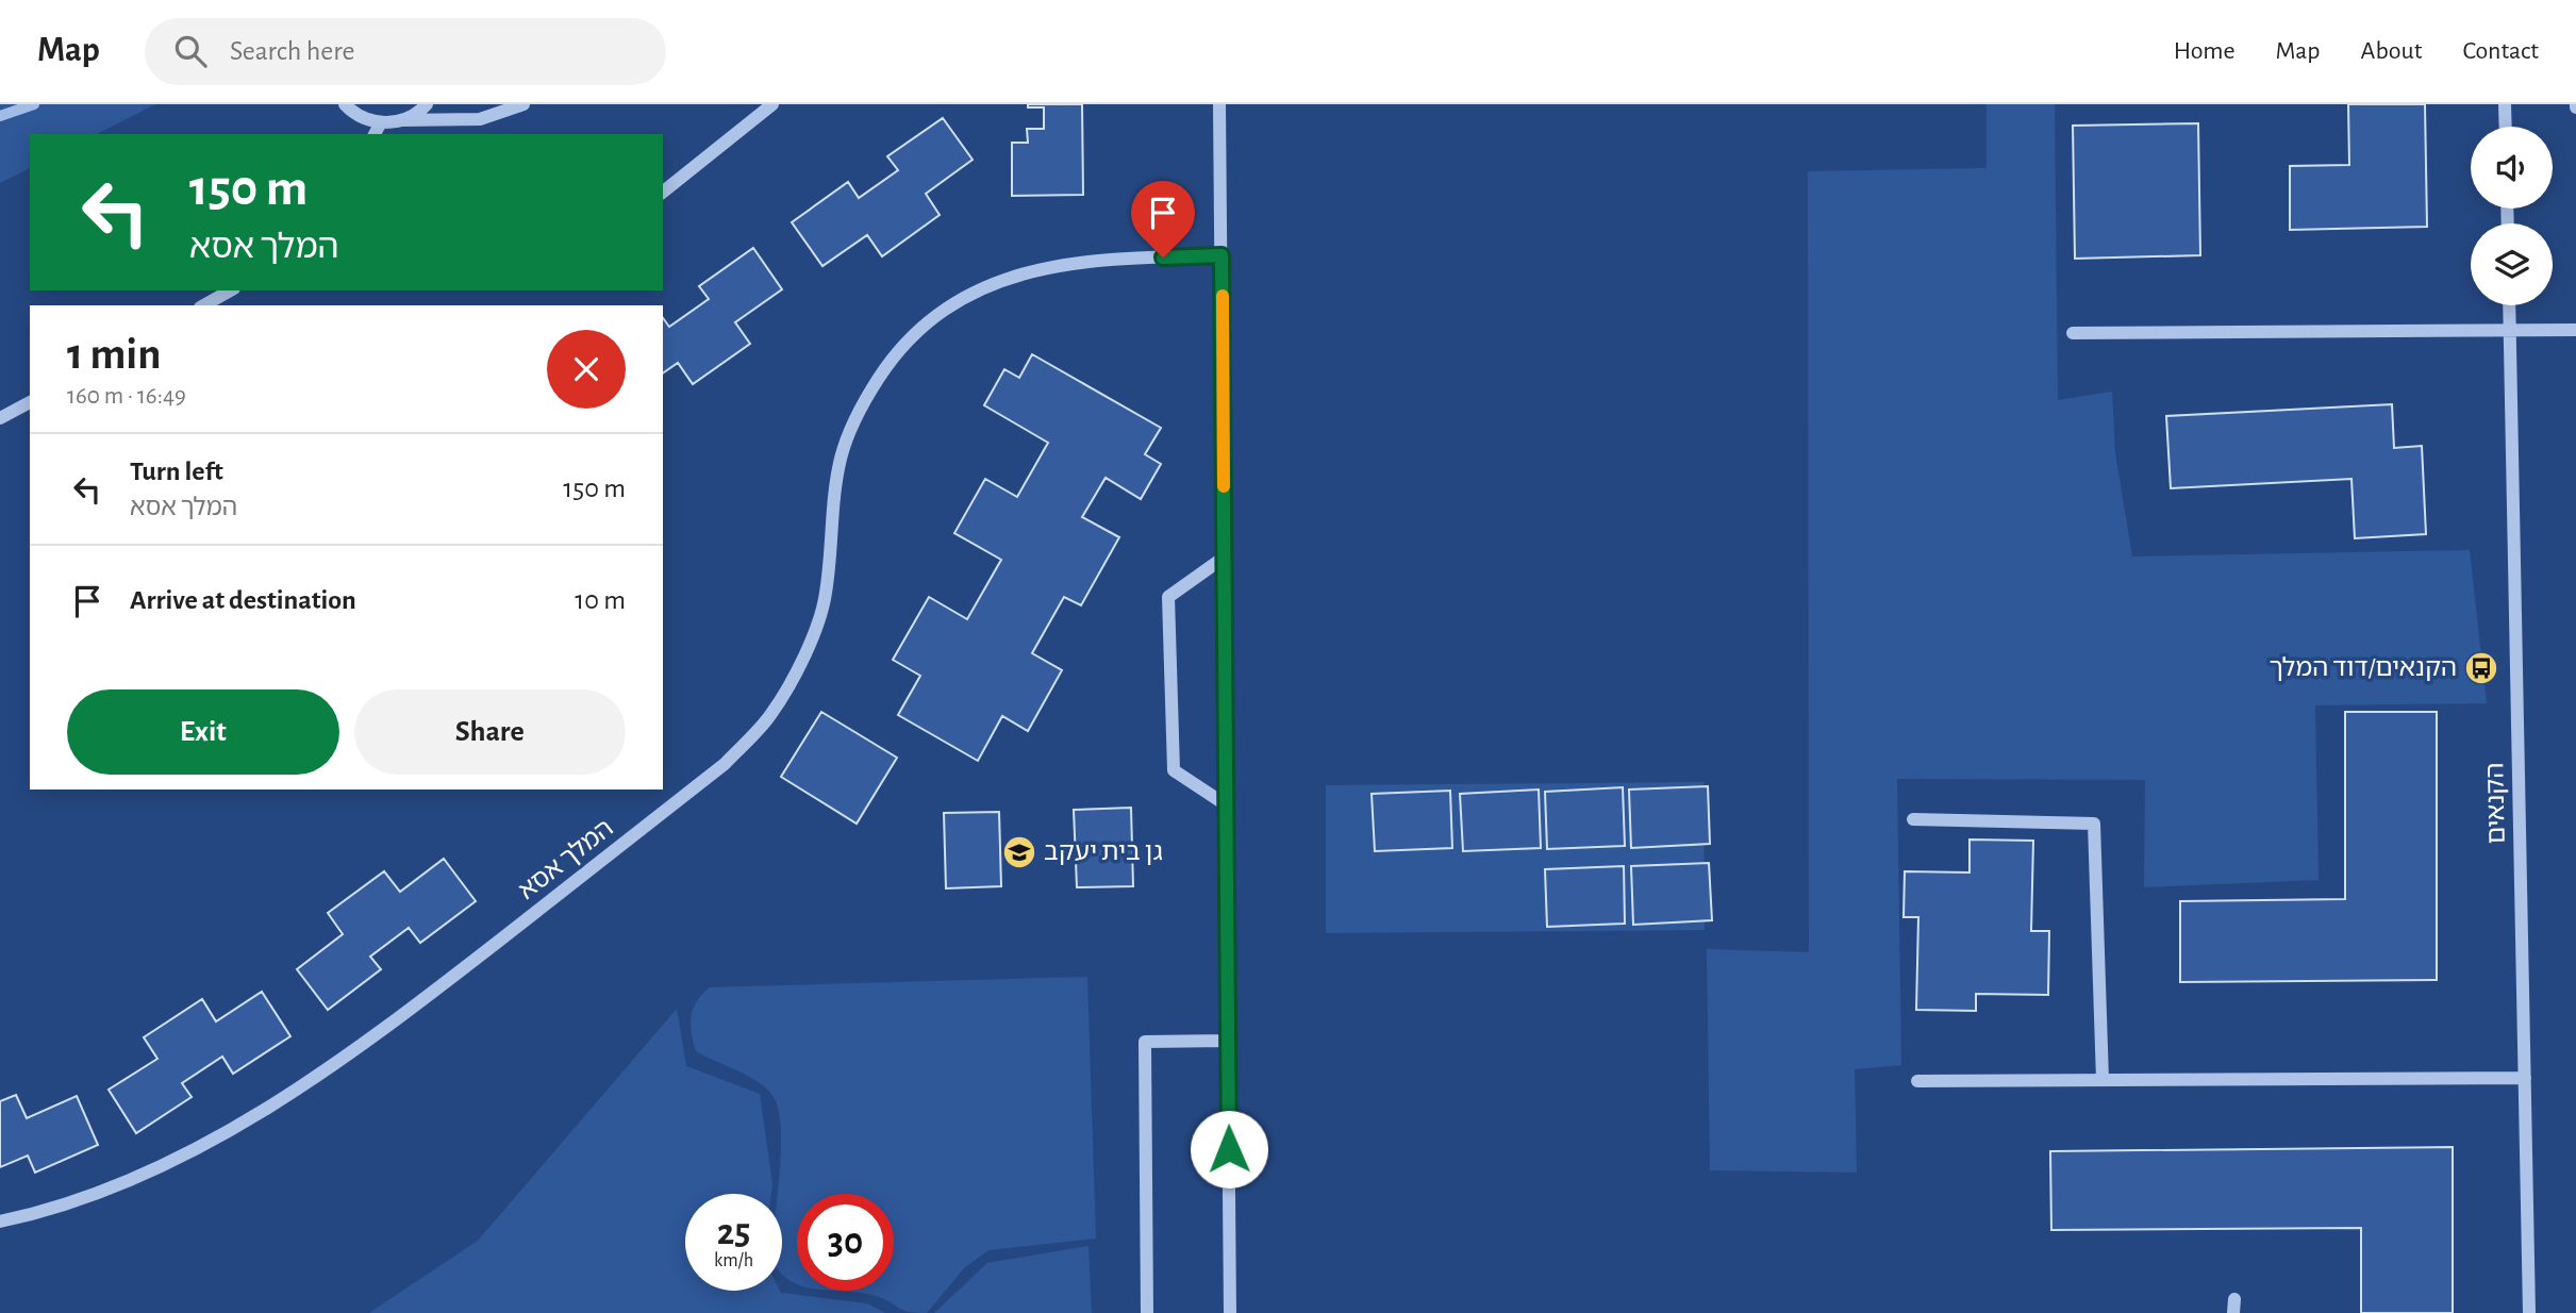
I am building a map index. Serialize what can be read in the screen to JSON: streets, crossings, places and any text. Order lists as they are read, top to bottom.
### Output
{
  "streets": {
    "street": ["הקנאים", "המלך אסא"]
  },
  "places": {
    "bus stop": ["הקנאים/דוד המלך"],
    "school or university": ["גן בית יעקב"]
  },
  "page": {
    "header": "Map",
    "search": "Search here",
    "nav": [
      "Home",
      "Map",
      "About",
      "Contact"
    ],
    "turn": ["150 m", "המלך אסא"],
    "heading": ["1 min", "160 m · 16:49"],
    "list": [
      {
        "name": "Turn left",
        "note": "המלך אסא",
        "value": "150 m"
      },
      {
        "name": "Arrive at destination",
        "value": "10 m"
      }
    ],
    "buttons": ["Exit", "Share"],
    "speed": "25 km/h",
    "limit": "30"
  }
}
